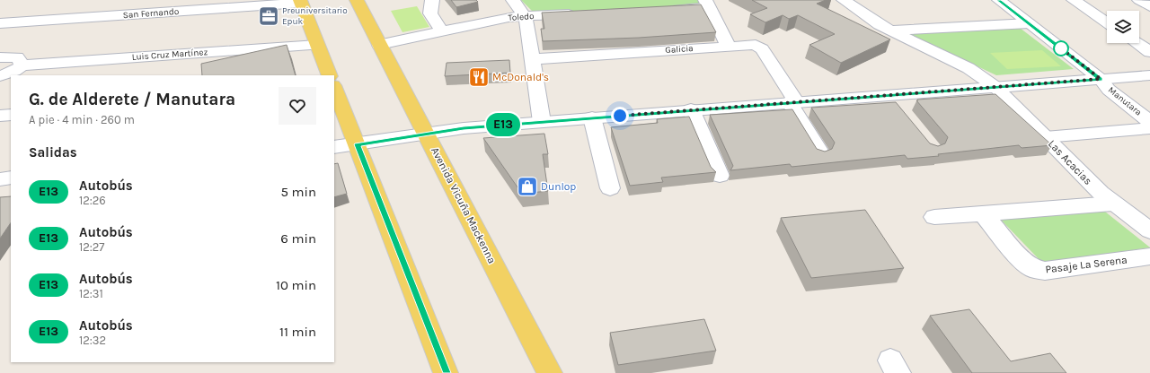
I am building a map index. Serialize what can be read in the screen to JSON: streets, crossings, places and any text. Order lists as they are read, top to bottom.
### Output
{
  "streets": {
    "main road": ["Avenida Vicuña Mackenna"],
    "street": [
      "San Fernando",
      "Toledo",
      "Galicia",
      "Luis Cruz Martínez",
      "Manutara",
      "Las Acacias",
      "Pasaje La Serena"
    ]
  },
  "crossings": [
    ["Toledo", "Avenida Vicuña Mackenna"]
  ],
  "places": {
    "office": ["Preuniversitario Epuk"],
    "restaurant": ["McDonald's"],
    "shop": ["Dunlop"]
  },
  "lines": ["bus line E13"],
  "page": {
    "on_map": "E13",
    "heading": [
      ["G. de Alderete / Manutara", "A pie · 4 min · 260 m"],
      "Salidas"
    ],
    "list": [
      {
        "mark": "E13",
        "name": "Autobús",
        "note": "12:26",
        "value": "5 min"
      },
      {
        "mark": "E13",
        "name": "Autobús",
        "note": "12:27",
        "value": "6 min"
      },
      {
        "mark": "E13",
        "name": "Autobús",
        "note": "12:31",
        "value": "10 min"
      },
      {
        "mark": "E13",
        "name": "Autobús",
        "note": "12:32",
        "value": "11 min"
      }
    ]
  }
}
